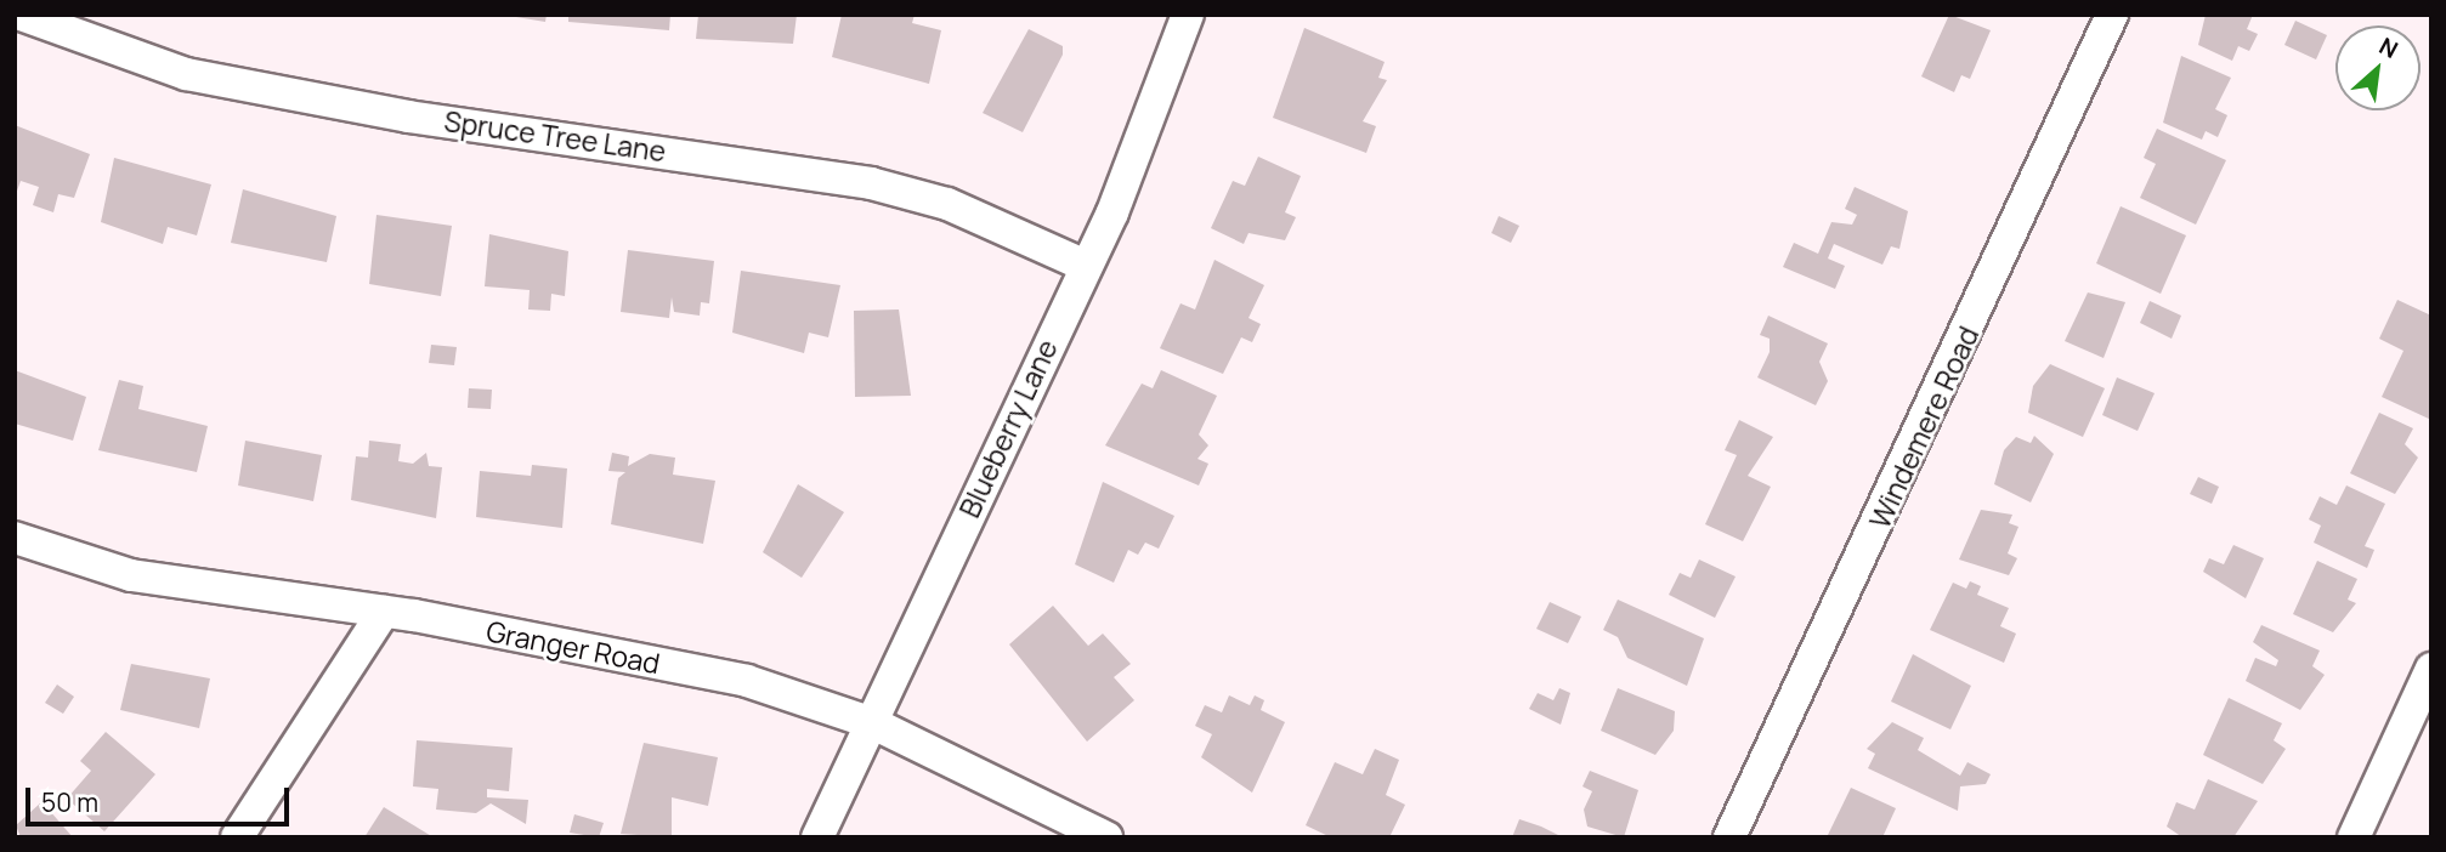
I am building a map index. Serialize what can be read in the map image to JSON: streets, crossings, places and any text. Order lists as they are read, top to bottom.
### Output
{
  "streets": {
    "street": [
      "Spruce Tree Lane",
      "Windemere Road",
      "Blueberry Lane",
      "Granger Road"
    ]
  },
  "crossings": [
    ["Spruce Tree Lane", "Blueberry Lane"],
    ["Blueberry Lane", "Granger Road"]
  ],
  "scale_bar": "50 m",
  "north": "top right"
}
